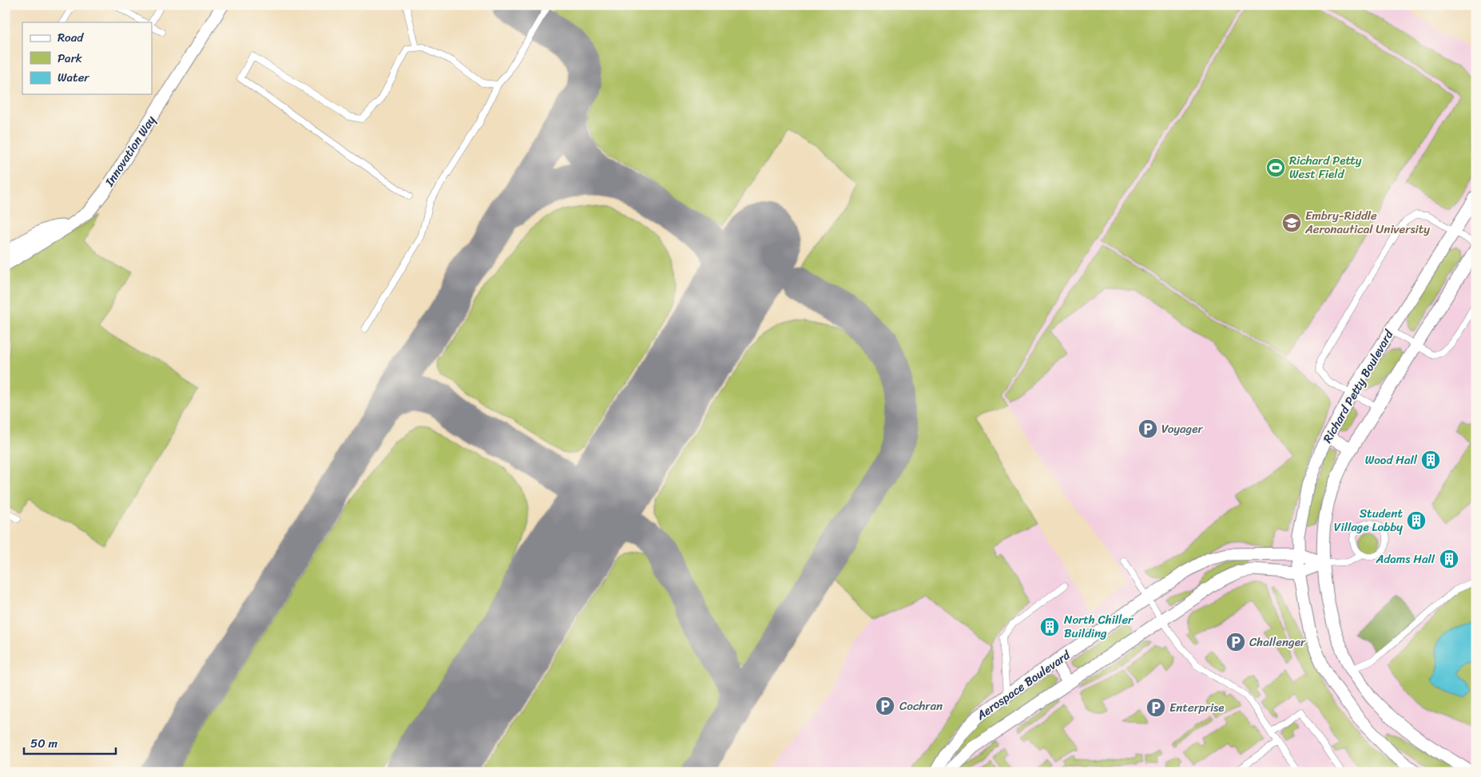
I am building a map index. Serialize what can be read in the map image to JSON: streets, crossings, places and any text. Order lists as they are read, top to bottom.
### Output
{
  "streets": {
    "street": ["Innovation Way", "Richard Petty Boulevard", "Aerospace Boulevard"]
  },
  "crossings": [
    ["Richard Petty Boulevard", "Aerospace Boulevard"]
  ],
  "places": {
    "sports": ["Richard Petty West Field"],
    "school or university": ["Embry-Riddle Aeronautical University"],
    "parking": [
      "Voyager",
      "Challenger",
      "Cochran",
      "Enterprise"
    ],
    "building": [
      "Wood Hall",
      "Student Village Lobby",
      "Adams Hall",
      "North Chiller Building"
    ]
  },
  "legend": ["Road", "Park", "Water"],
  "scale_bar": "50 m"
}
